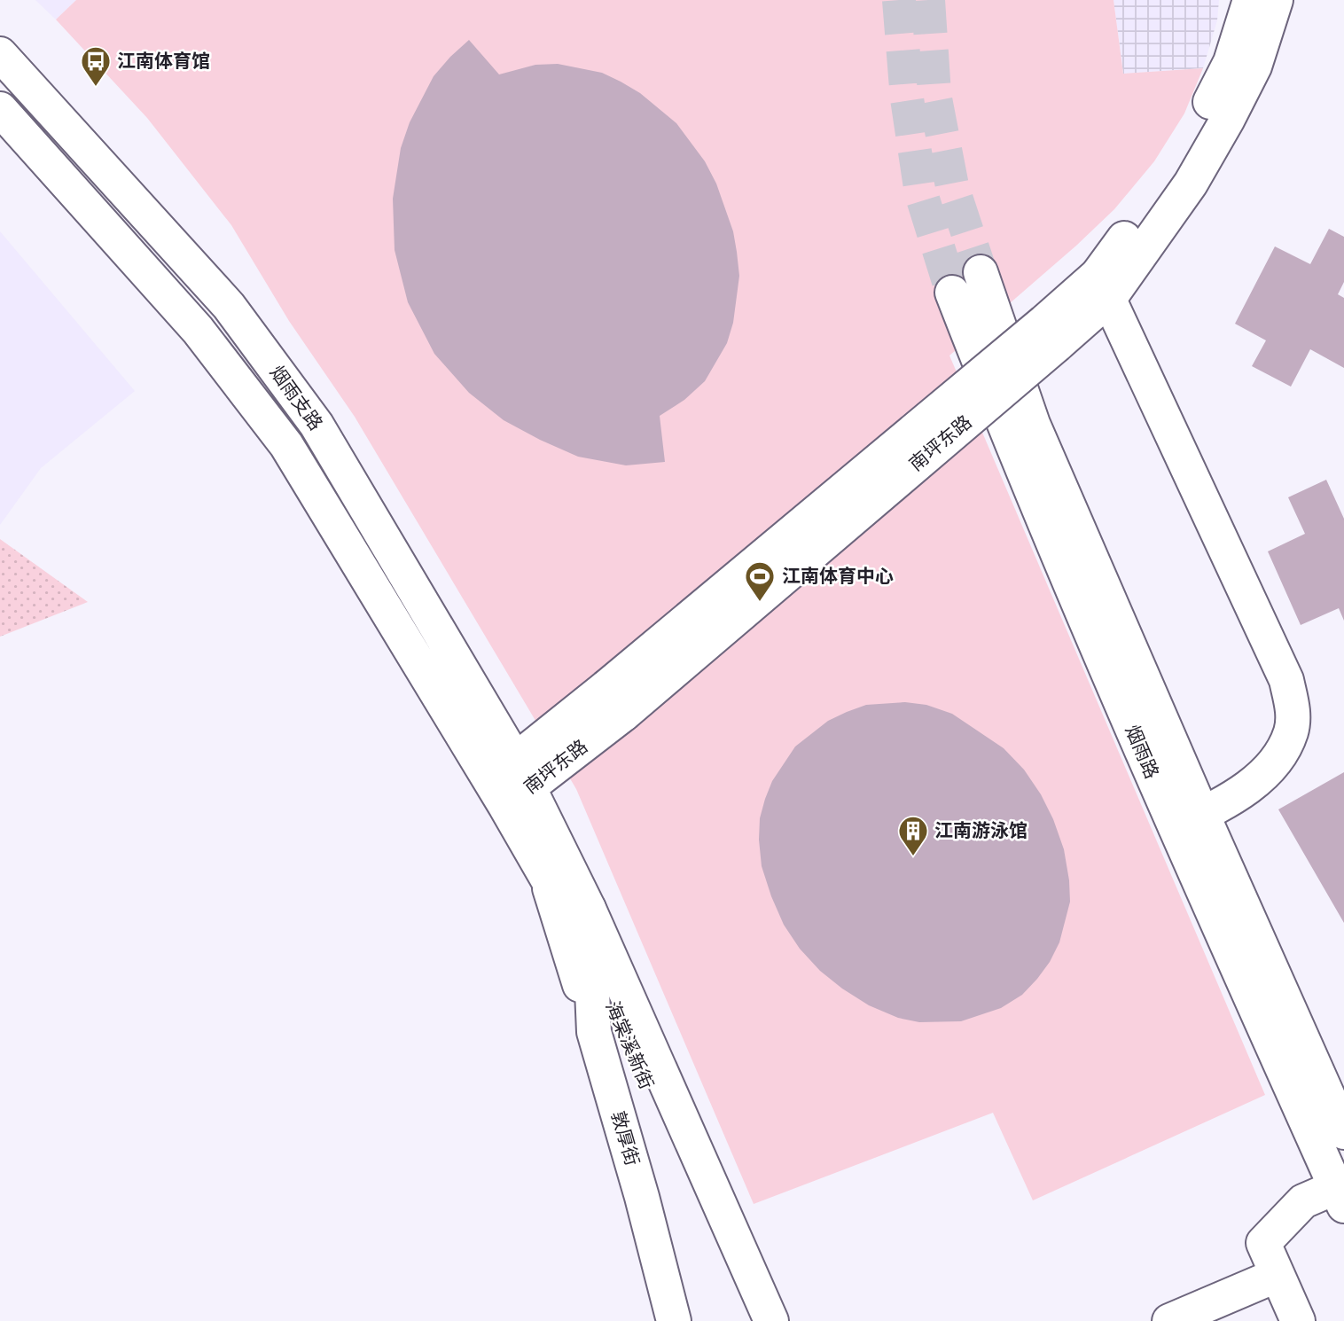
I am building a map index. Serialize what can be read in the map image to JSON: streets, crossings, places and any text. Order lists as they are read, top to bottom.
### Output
{
  "streets": {
    "main road": [
      "烟雨支路",
      "南坪东路",
      "烟雨路",
      "海棠溪新街",
      "敦厚街"
    ]
  },
  "crossings": [
    ["烟雨支路", "南坪东路"],
    ["烟雨支路", "海棠溪新街"],
    ["南坪东路", "海棠溪新街"],
    ["海棠溪新街", "敦厚街"]
  ],
  "places": {
    "bus stop": ["江南体育馆"],
    "sports": ["江南体育中心"],
    "building": ["江南游泳馆"]
  }
}
